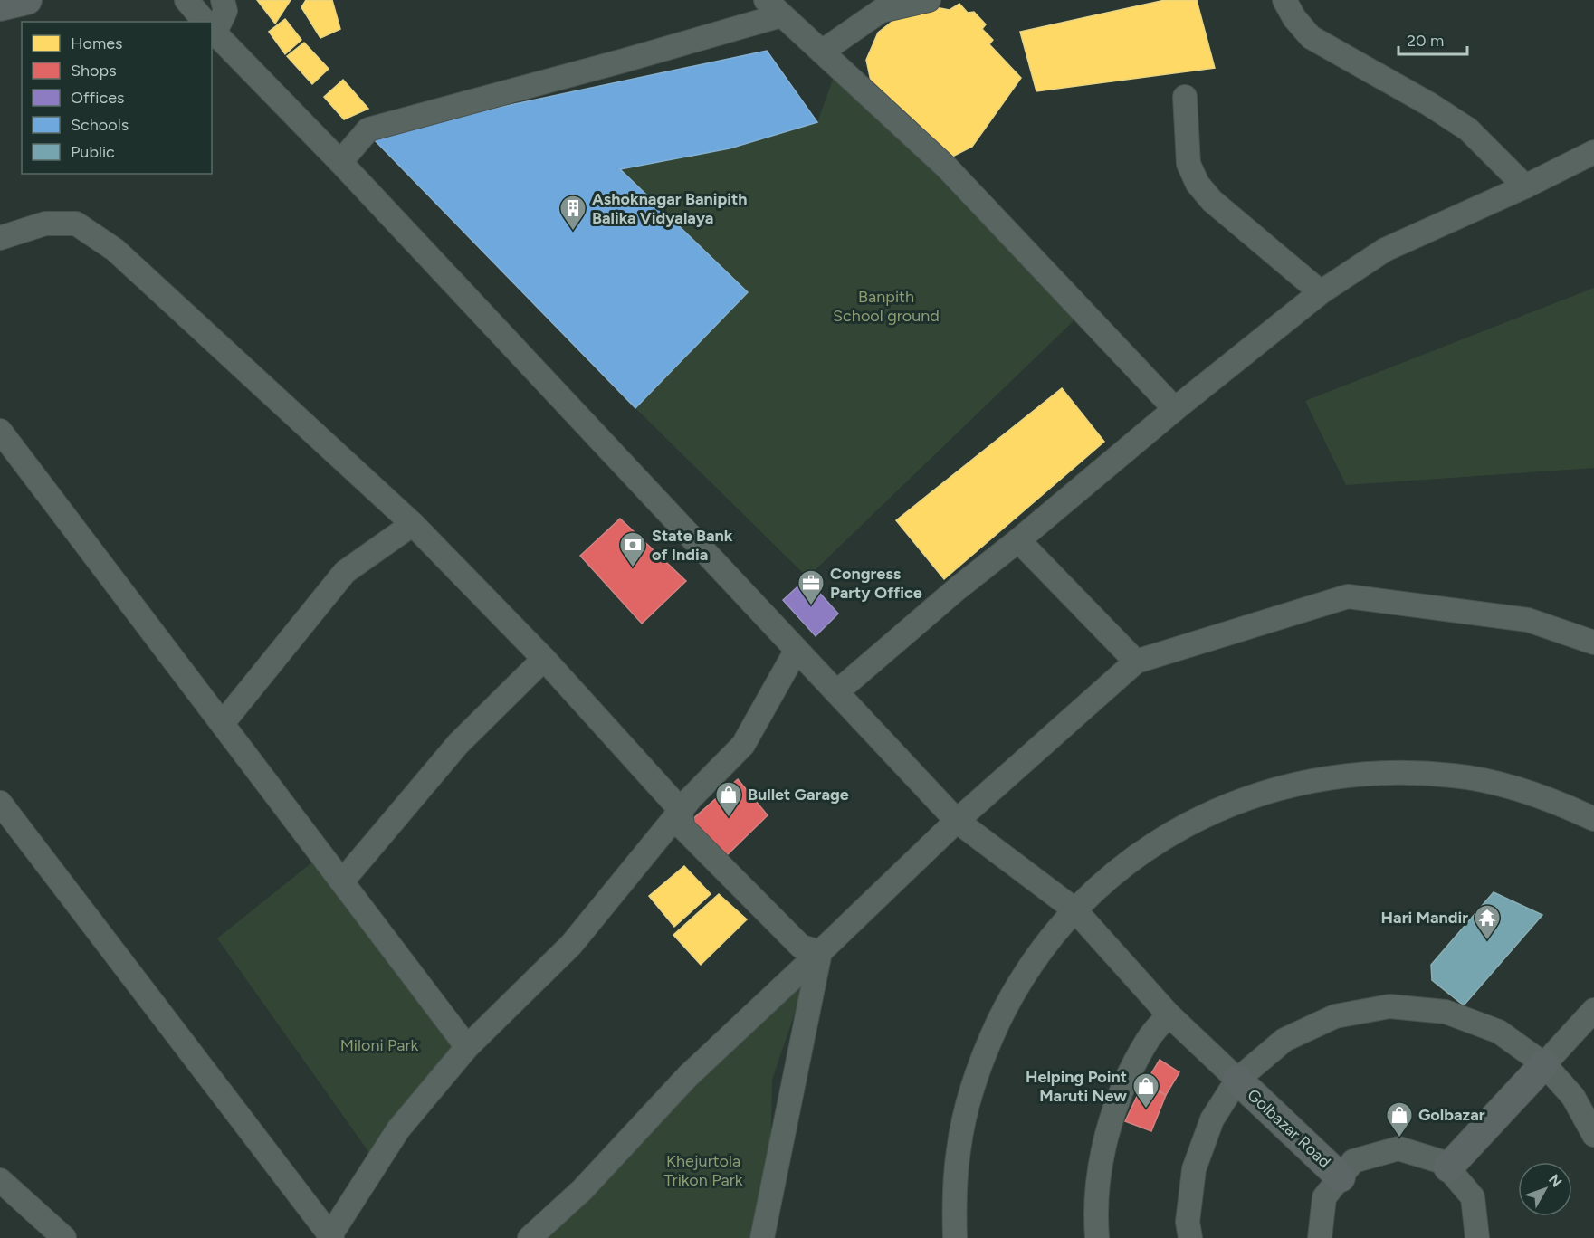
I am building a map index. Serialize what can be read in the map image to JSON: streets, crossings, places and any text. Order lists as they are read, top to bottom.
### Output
{
  "streets": {
    "main road": ["Golbazar Road"]
  },
  "parks": ["Banpith School ground", "Miloni Park", "Khejurtola Trikon Park"],
  "places": {
    "building": ["Ashoknagar Banipith Balika Vidyalaya"],
    "bank": ["State Bank of India"],
    "office": ["Congress Party Office"],
    "shop": ["Bullet Garage", "Helping Point Maruti New", "Golbazar"],
    "temple": ["Hari Mandir"]
  },
  "legend": [
    "Homes",
    "Shops",
    "Offices",
    "Schools",
    "Public"
  ],
  "scale_bar": "20 m",
  "north": "top right"
}
